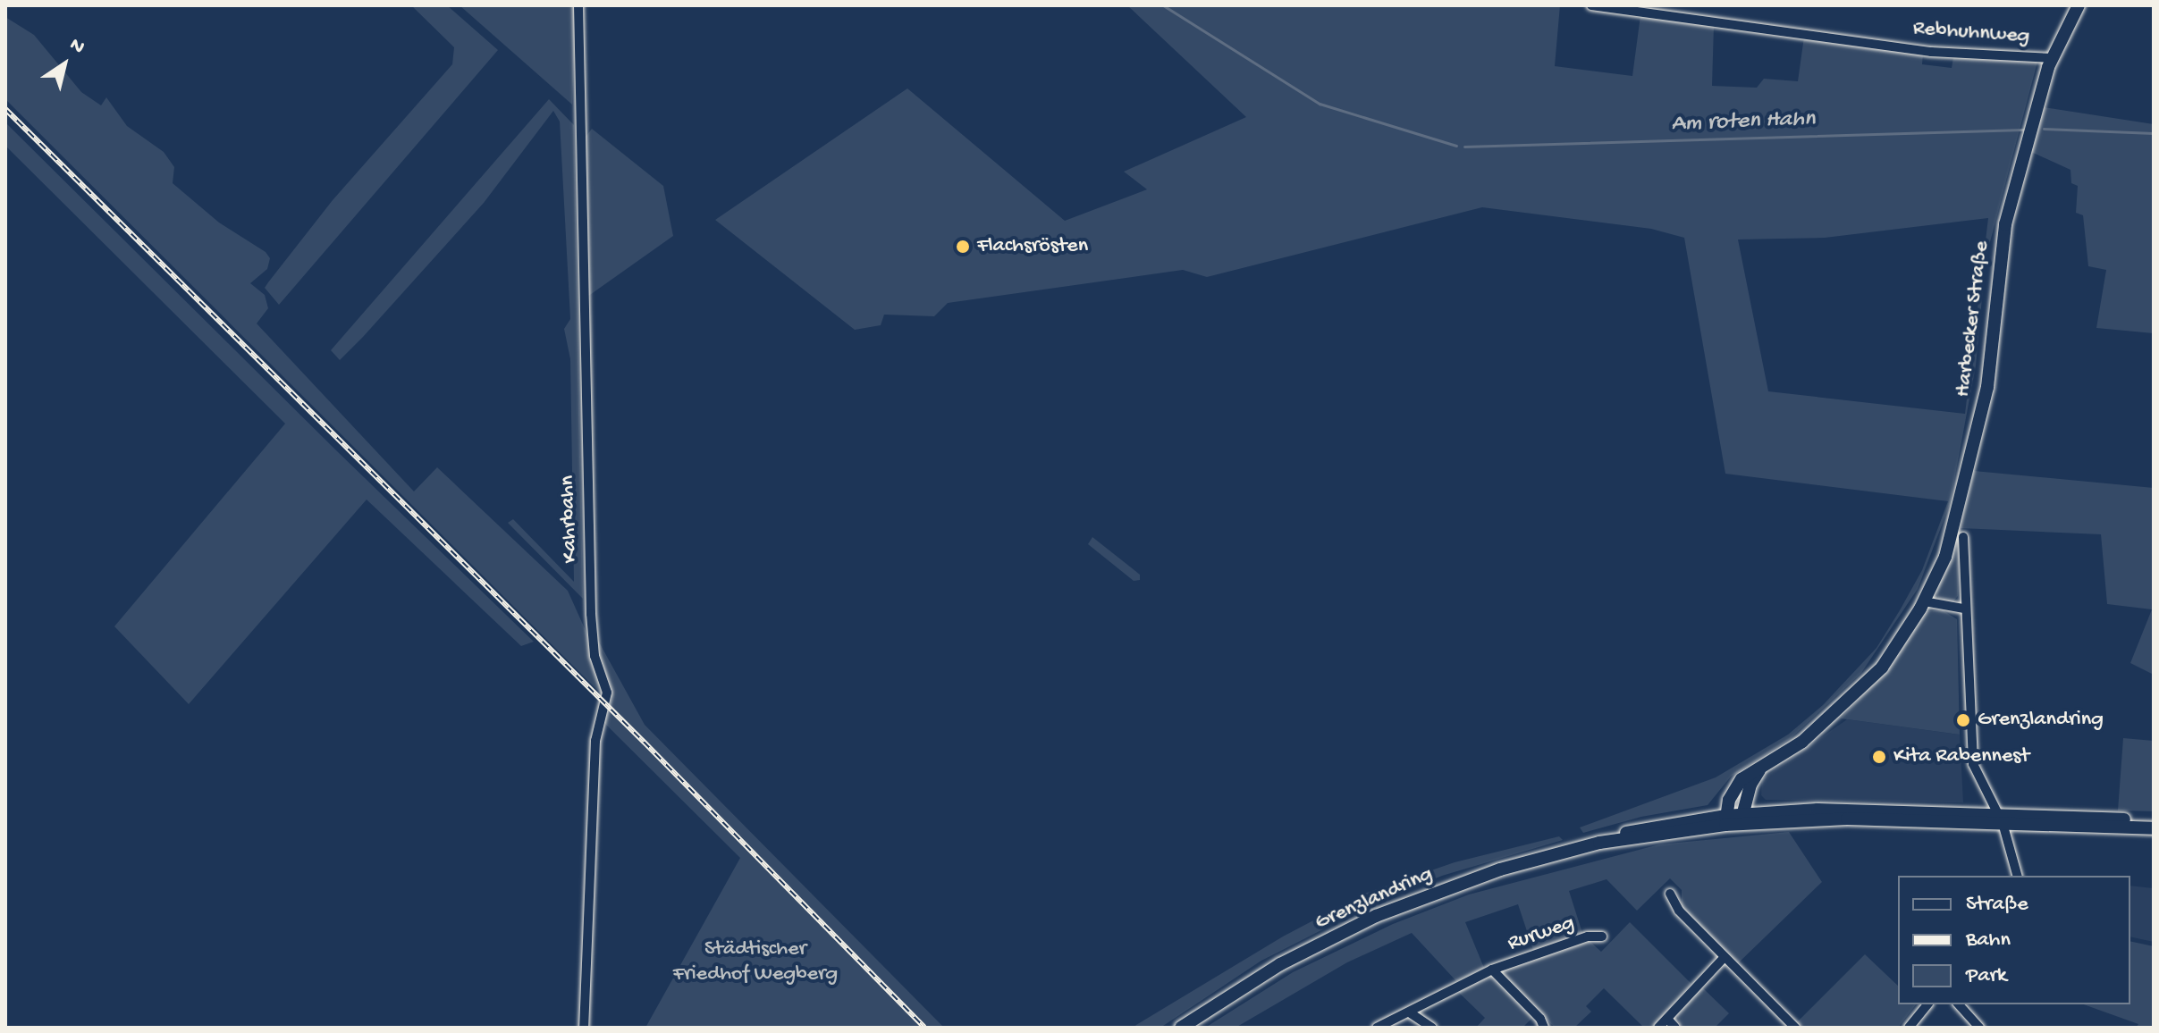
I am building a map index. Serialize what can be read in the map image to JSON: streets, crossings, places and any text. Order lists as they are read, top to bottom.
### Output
{
  "streets": {
    "main road": ["Harbecker Straße", "Grenzlandring"],
    "street": ["Rebhuhnweg", "Kahrbahn", "Rurweg"]
  },
  "crossings": [
    ["Rebhuhnweg", "Harbecker Straße"],
    ["Harbecker Straße", "Grenzlandring"]
  ],
  "water": ["Am roten Hahn"],
  "parks": ["Städtischer Friedhof Wegberg"],
  "places": ["Flachsrösten", "Grenzlandring", "Kita Rabennest"],
  "legend": ["Straße", "Bahn", "Park"],
  "north": "top right"
}
